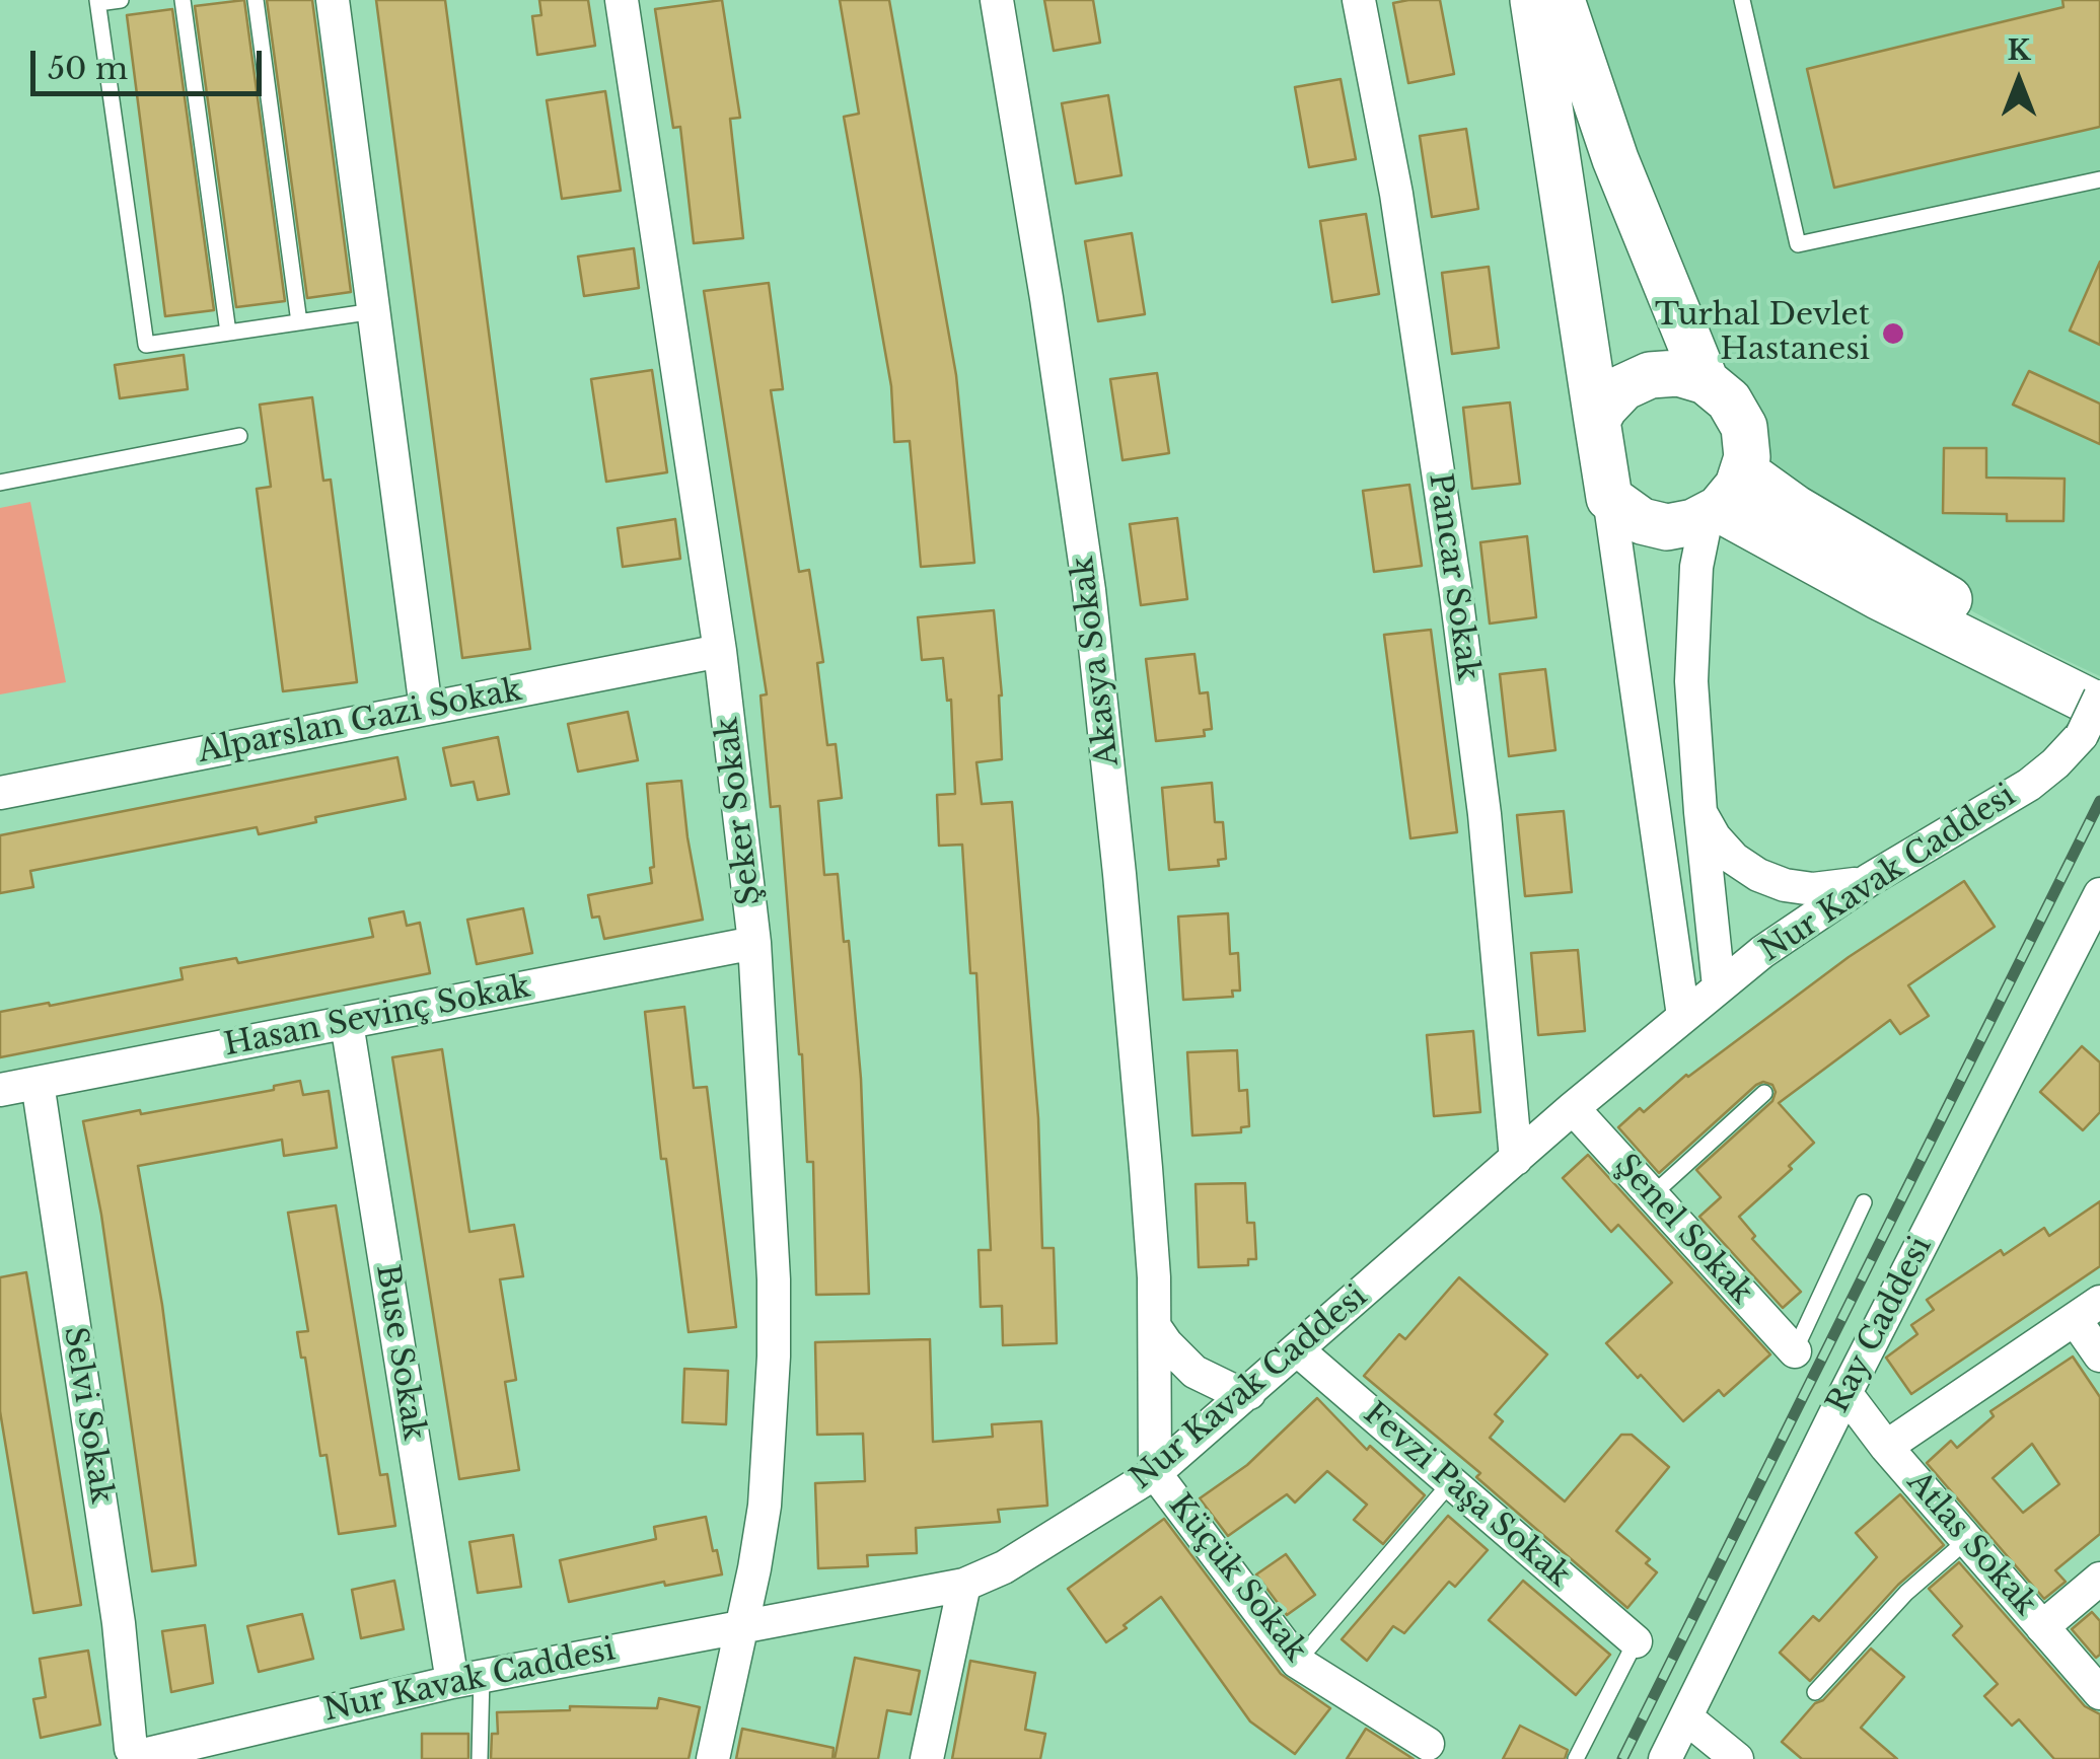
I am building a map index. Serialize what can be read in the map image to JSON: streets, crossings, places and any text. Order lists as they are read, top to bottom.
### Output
{
  "streets": {
    "street": [
      "Pancar Sokak",
      "Akasya Sokak",
      "Alparslan Gazi Sokak",
      "Şeker Sokak",
      "Nur Kavak Caddesi",
      "Hasan Sevinç Sokak",
      "Şenel Sokak",
      "Ray Caddesi",
      "Buse Sokak",
      "Selvi Sokak",
      "Fevzi Paşa Sokak",
      "Atlas Sokak",
      "Küçük Sokak"
    ]
  },
  "crossings": [
    ["Pancar Sokak", "Nur Kavak Caddesi"],
    ["Akasya Sokak", "Nur Kavak Caddesi"],
    ["Akasya Sokak", "Küçük Sokak"],
    ["Alparslan Gazi Sokak", "Şeker Sokak"],
    ["Şeker Sokak", "Nur Kavak Caddesi"],
    ["Şeker Sokak", "Hasan Sevinç Sokak"],
    ["Nur Kavak Caddesi", "Şenel Sokak"],
    ["Nur Kavak Caddesi", "Buse Sokak"],
    ["Nur Kavak Caddesi", "Selvi Sokak"],
    ["Nur Kavak Caddesi", "Fevzi Paşa Sokak"],
    ["Nur Kavak Caddesi", "Küçük Sokak"],
    ["Hasan Sevinç Sokak", "Buse Sokak"],
    ["Hasan Sevinç Sokak", "Selvi Sokak"],
    ["Ray Caddesi", "Atlas Sokak"]
  ],
  "places": ["Turhal Devlet Hastanesi"],
  "scale_bar": "50 m",
  "north": "top"
}
